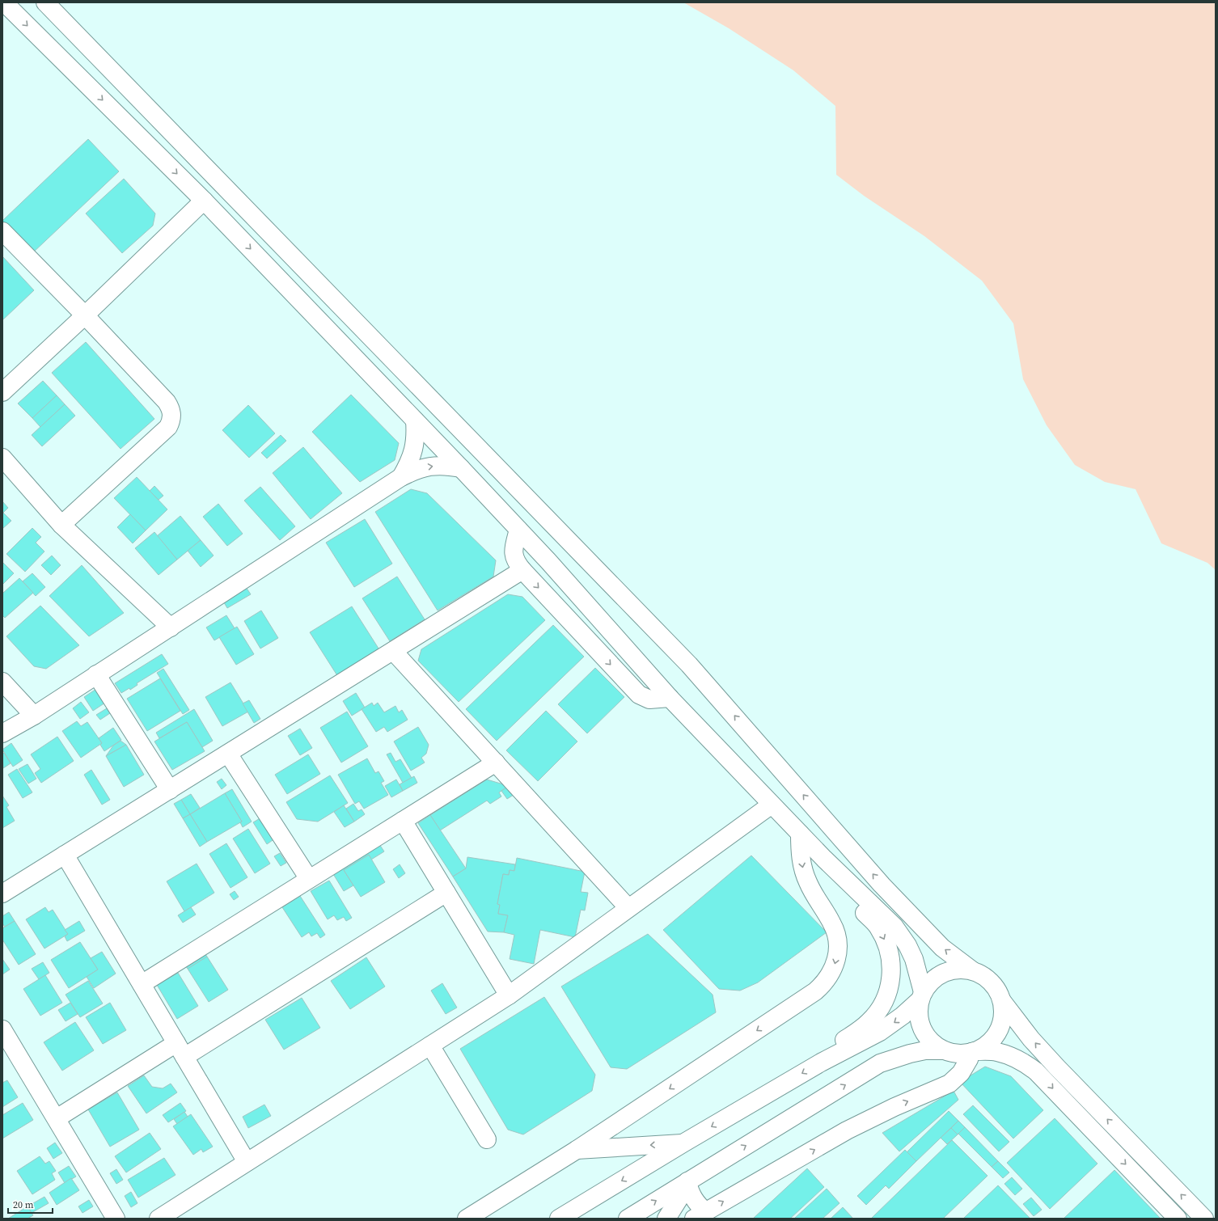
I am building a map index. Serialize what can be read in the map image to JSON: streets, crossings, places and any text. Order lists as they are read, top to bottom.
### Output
{
  "scale_bar": "20 m"
}
